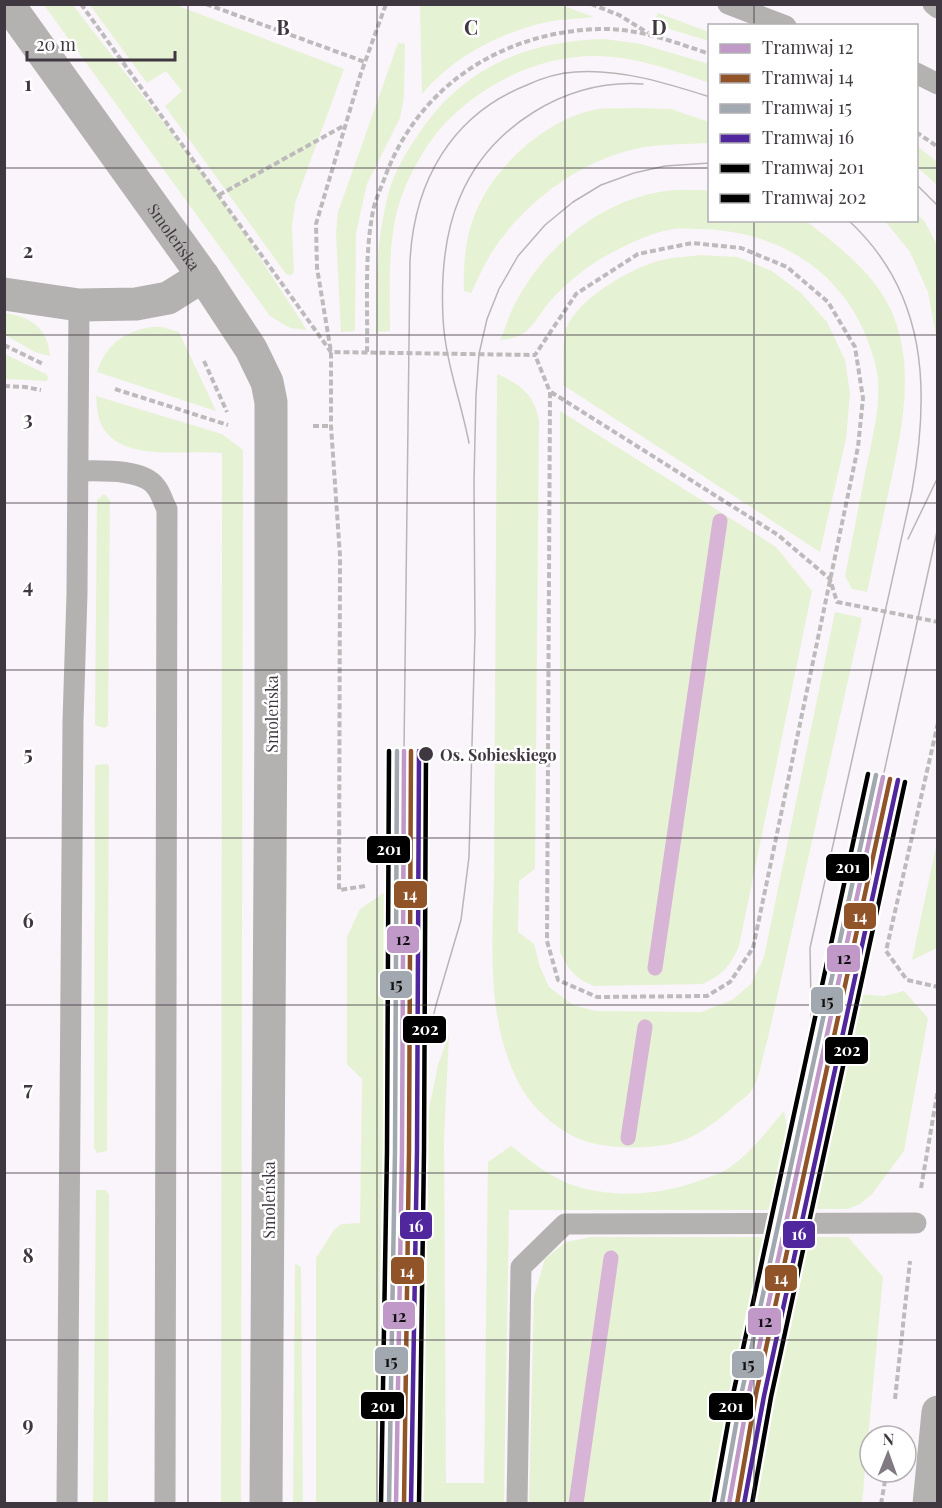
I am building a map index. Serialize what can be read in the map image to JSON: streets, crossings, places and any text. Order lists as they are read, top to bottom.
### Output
{
  "streets": {
    "street": ["Smoleńska"]
  },
  "places": ["Os. Sobieskiego"],
  "lines": [
    "tram line 12",
    "tram line 14",
    "tram line 15",
    "tram line 16",
    "tram line 201",
    "tram line 202"
  ],
  "legend": [
    "Tramwaj 12",
    "Tramwaj 14",
    "Tramwaj 15",
    "Tramwaj 16",
    "Tramwaj 201",
    "Tramwaj 202"
  ],
  "scale_bar": "20 m",
  "north": "top",
  "grid": {
    "columns": ["B", "C", "D"],
    "rows": [
      "1",
      "2",
      "3",
      "4",
      "5",
      "6",
      "7",
      "8",
      "9"
    ]
  }
}
